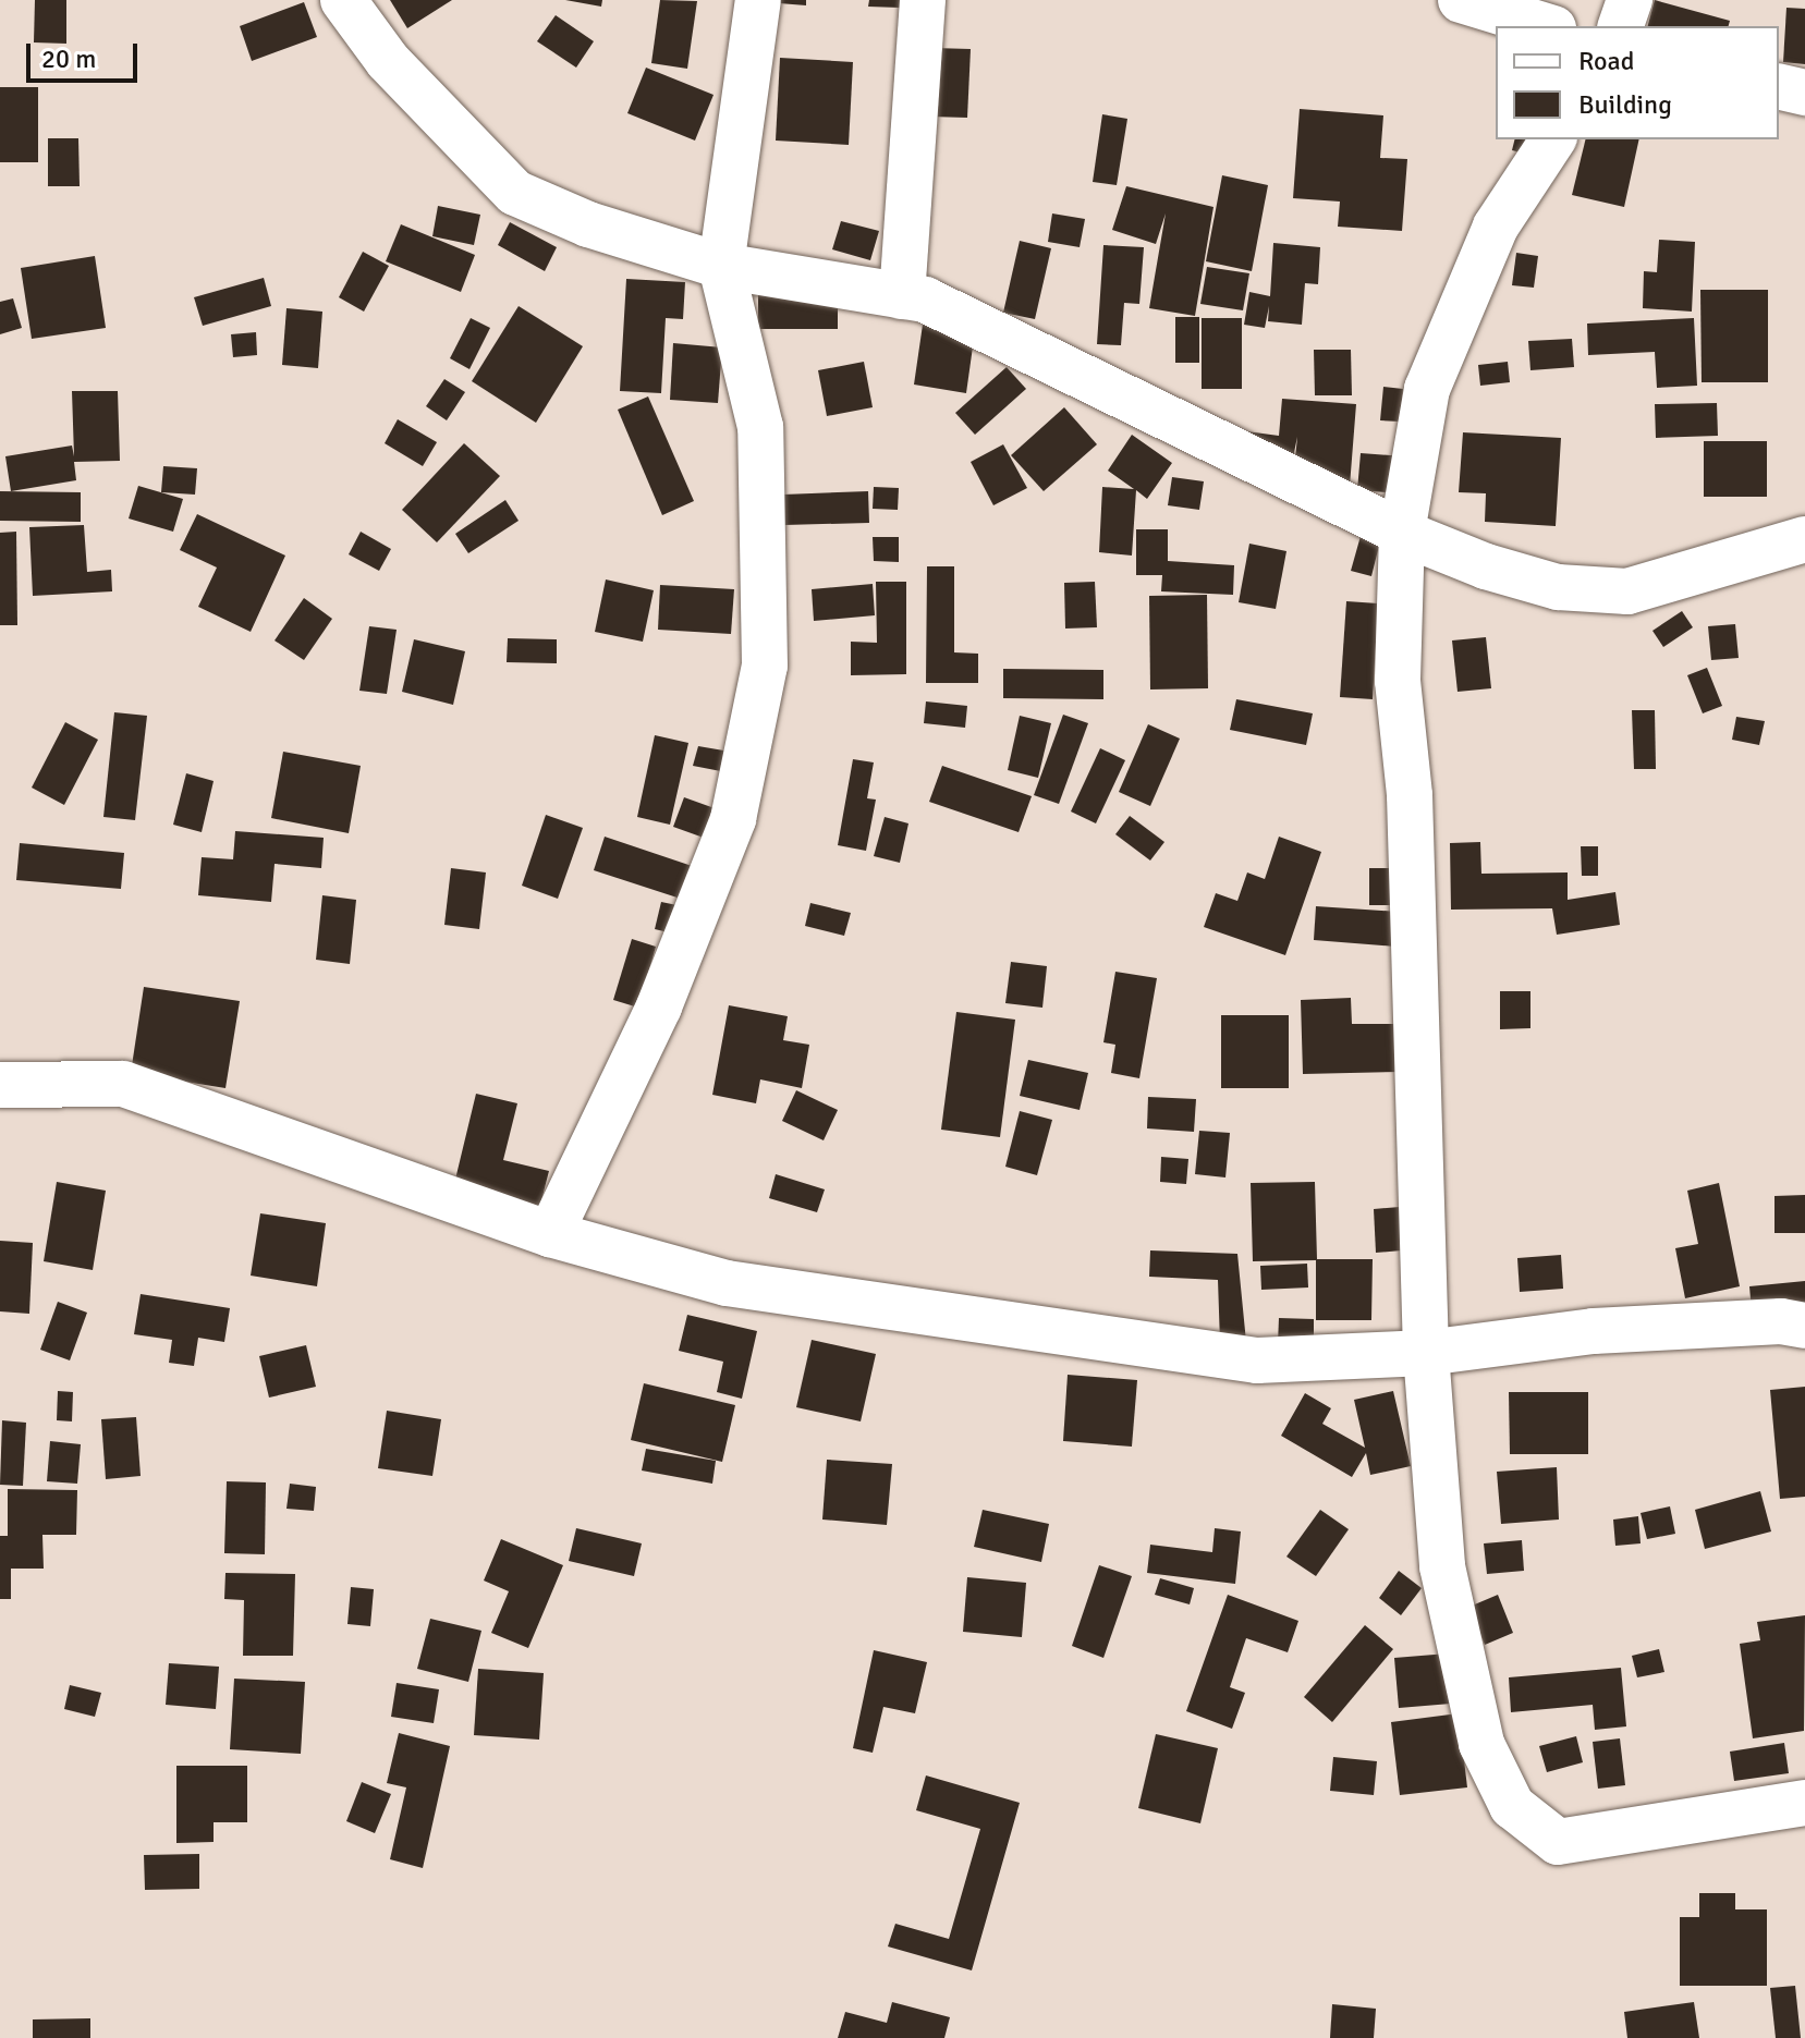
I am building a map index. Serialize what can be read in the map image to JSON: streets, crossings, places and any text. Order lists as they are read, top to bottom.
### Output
{
  "legend": ["Road", "Building"],
  "scale_bar": "20 m"
}
